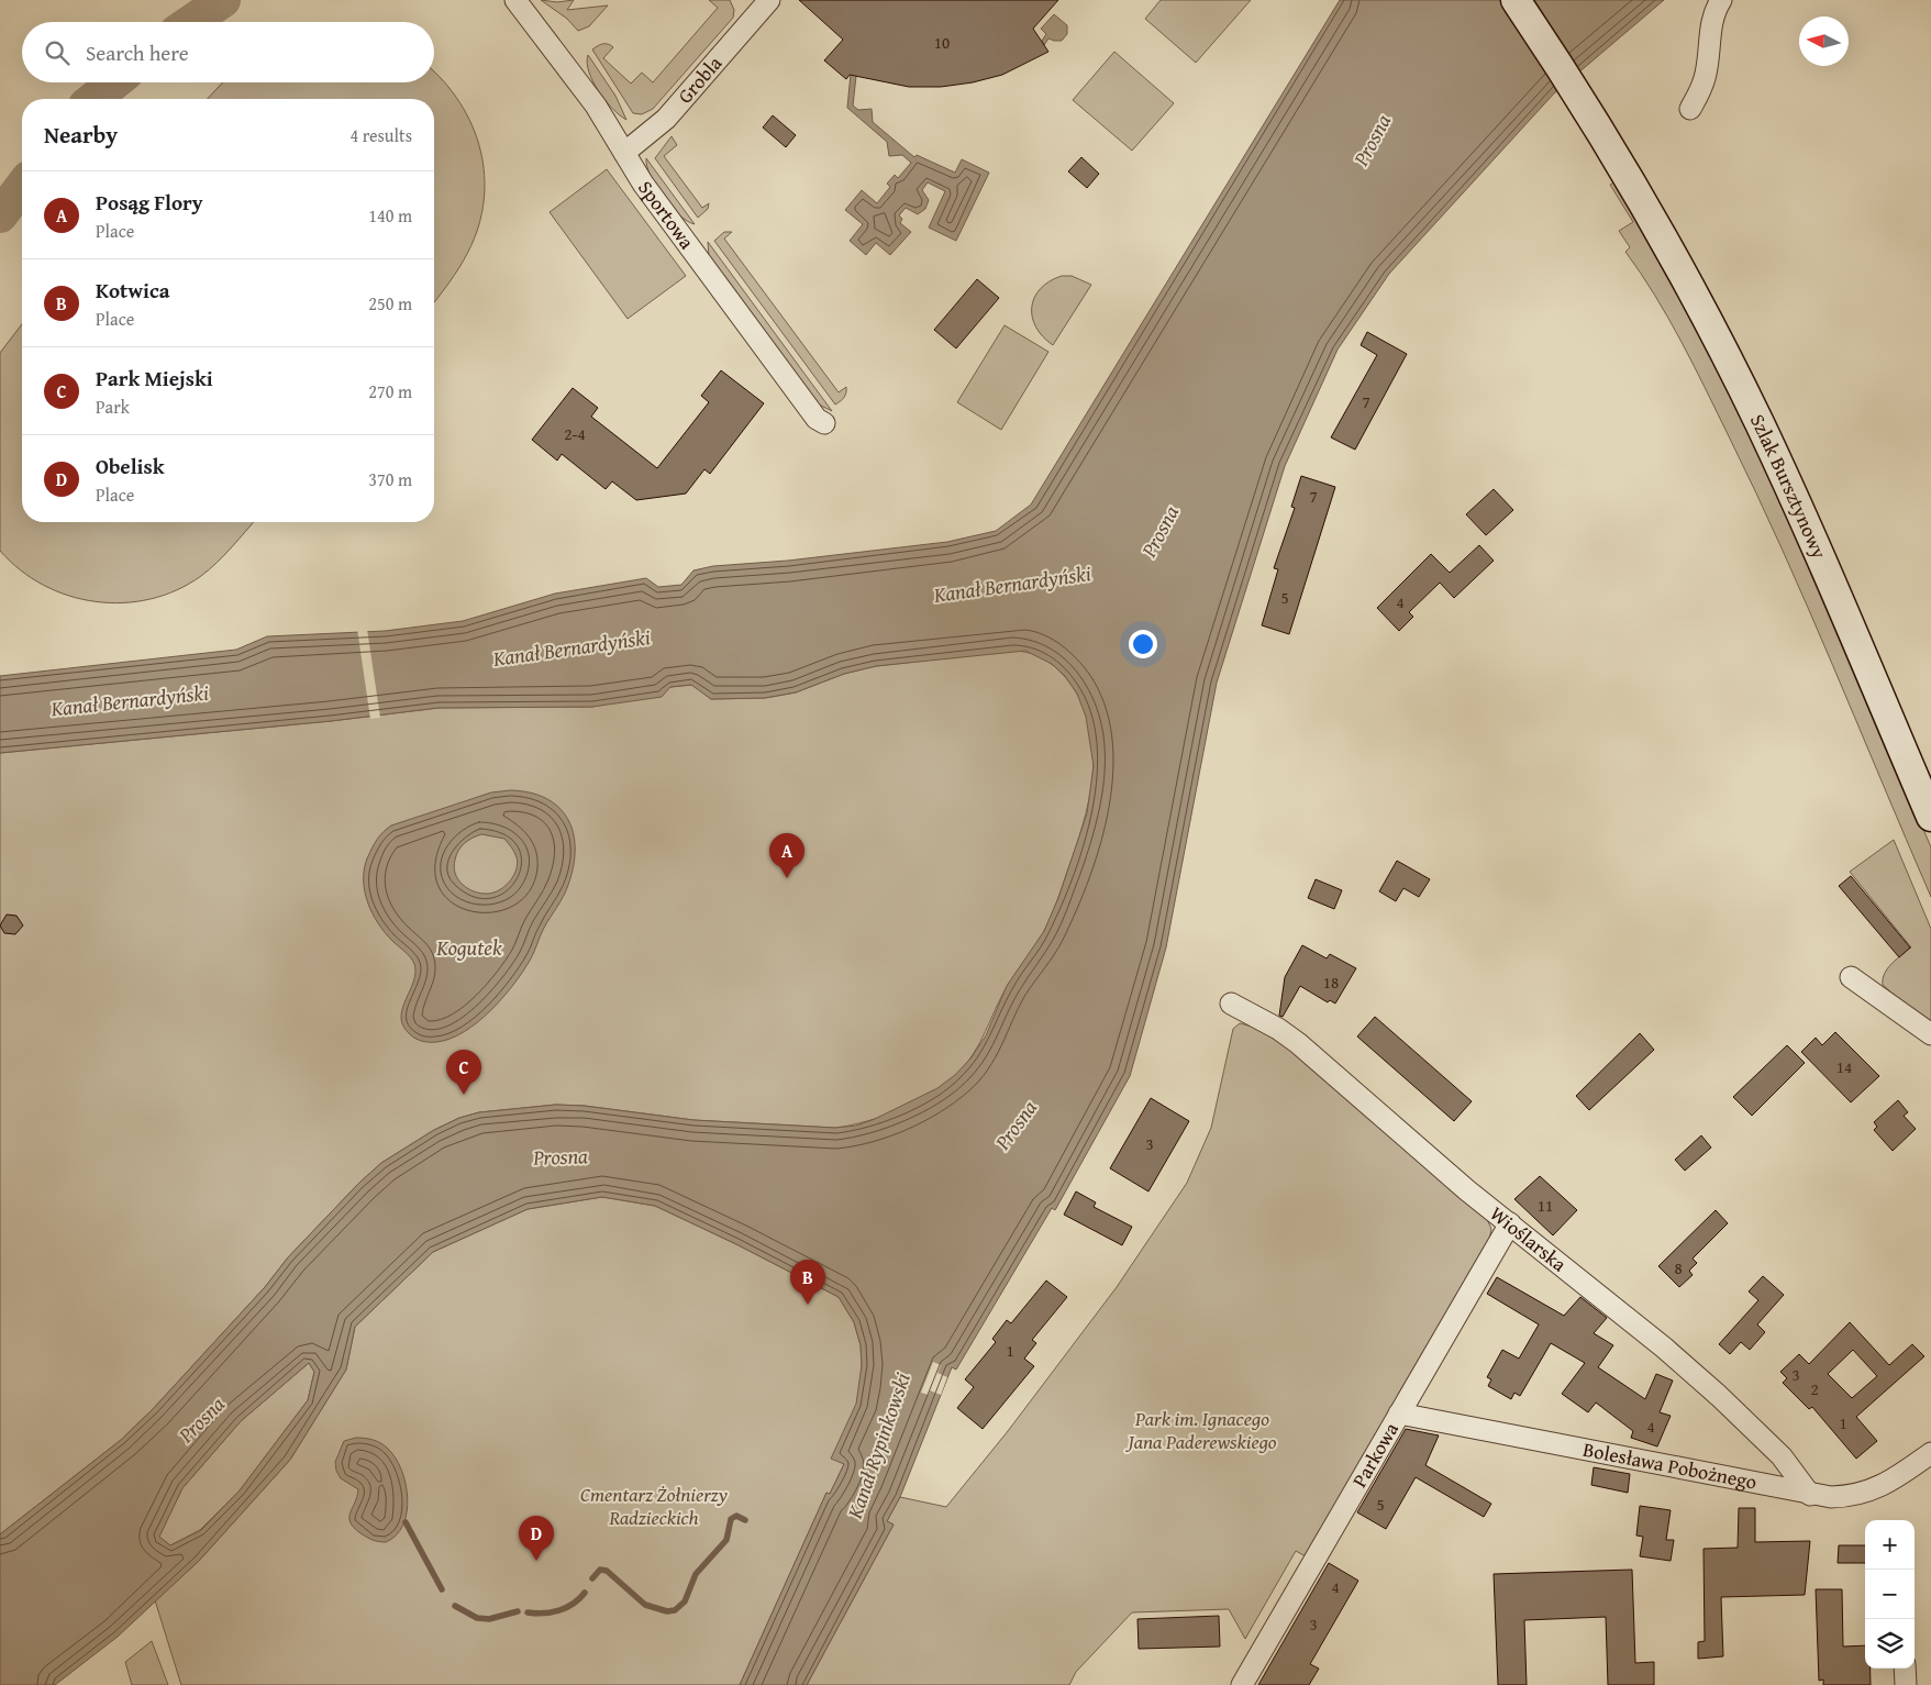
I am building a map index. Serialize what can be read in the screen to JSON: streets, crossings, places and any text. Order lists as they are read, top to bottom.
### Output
{
  "streets": {
    "main road": ["Szlak Bursztynowy"],
    "street": [
      "Grobla",
      "Sportowa",
      "Wioślarska",
      "Parkowa",
      "Bolesława Pobożnego"
    ]
  },
  "crossings": [
    ["Grobla", "Sportowa"],
    ["Wioślarska", "Parkowa"],
    ["Wioślarska", "Bolesława Pobożnego"],
    ["Parkowa", "Bolesława Pobożnego"]
  ],
  "water": [
    "Prosna",
    "Kanał Bernardyński",
    "Kogutek",
    "Kanał Rypinkowski"
  ],
  "parks": ["Park im. Ignacego Jana Paderewskiego", "Cmentarz Żołnierzy Radzieckich"],
  "house_numbers": [
    "10",
    "7",
    "2-4",
    "7",
    "5",
    "4",
    "18",
    "14",
    "3",
    "11",
    "8",
    "1",
    "3",
    "2",
    "1",
    "4",
    "5",
    "4",
    "3"
  ],
  "north": "left",
  "page": {
    "search": "Search here",
    "heading": ["Nearby", "4 results"],
    "list": [
      {
        "mark": "A",
        "name": "Posąg Flory",
        "note": "Place",
        "value": "140 m"
      },
      {
        "mark": "B",
        "name": "Kotwica",
        "note": "Place",
        "value": "250 m"
      },
      {
        "mark": "C",
        "name": "Park Miejski",
        "note": "Park",
        "value": "270 m"
      },
      {
        "mark": "D",
        "name": "Obelisk",
        "note": "Place",
        "value": "370 m"
      }
    ],
    "pins": [
      "A",
      "C",
      "B",
      "D"
    ],
    "map_buttons": ["+", "−"]
  }
}
